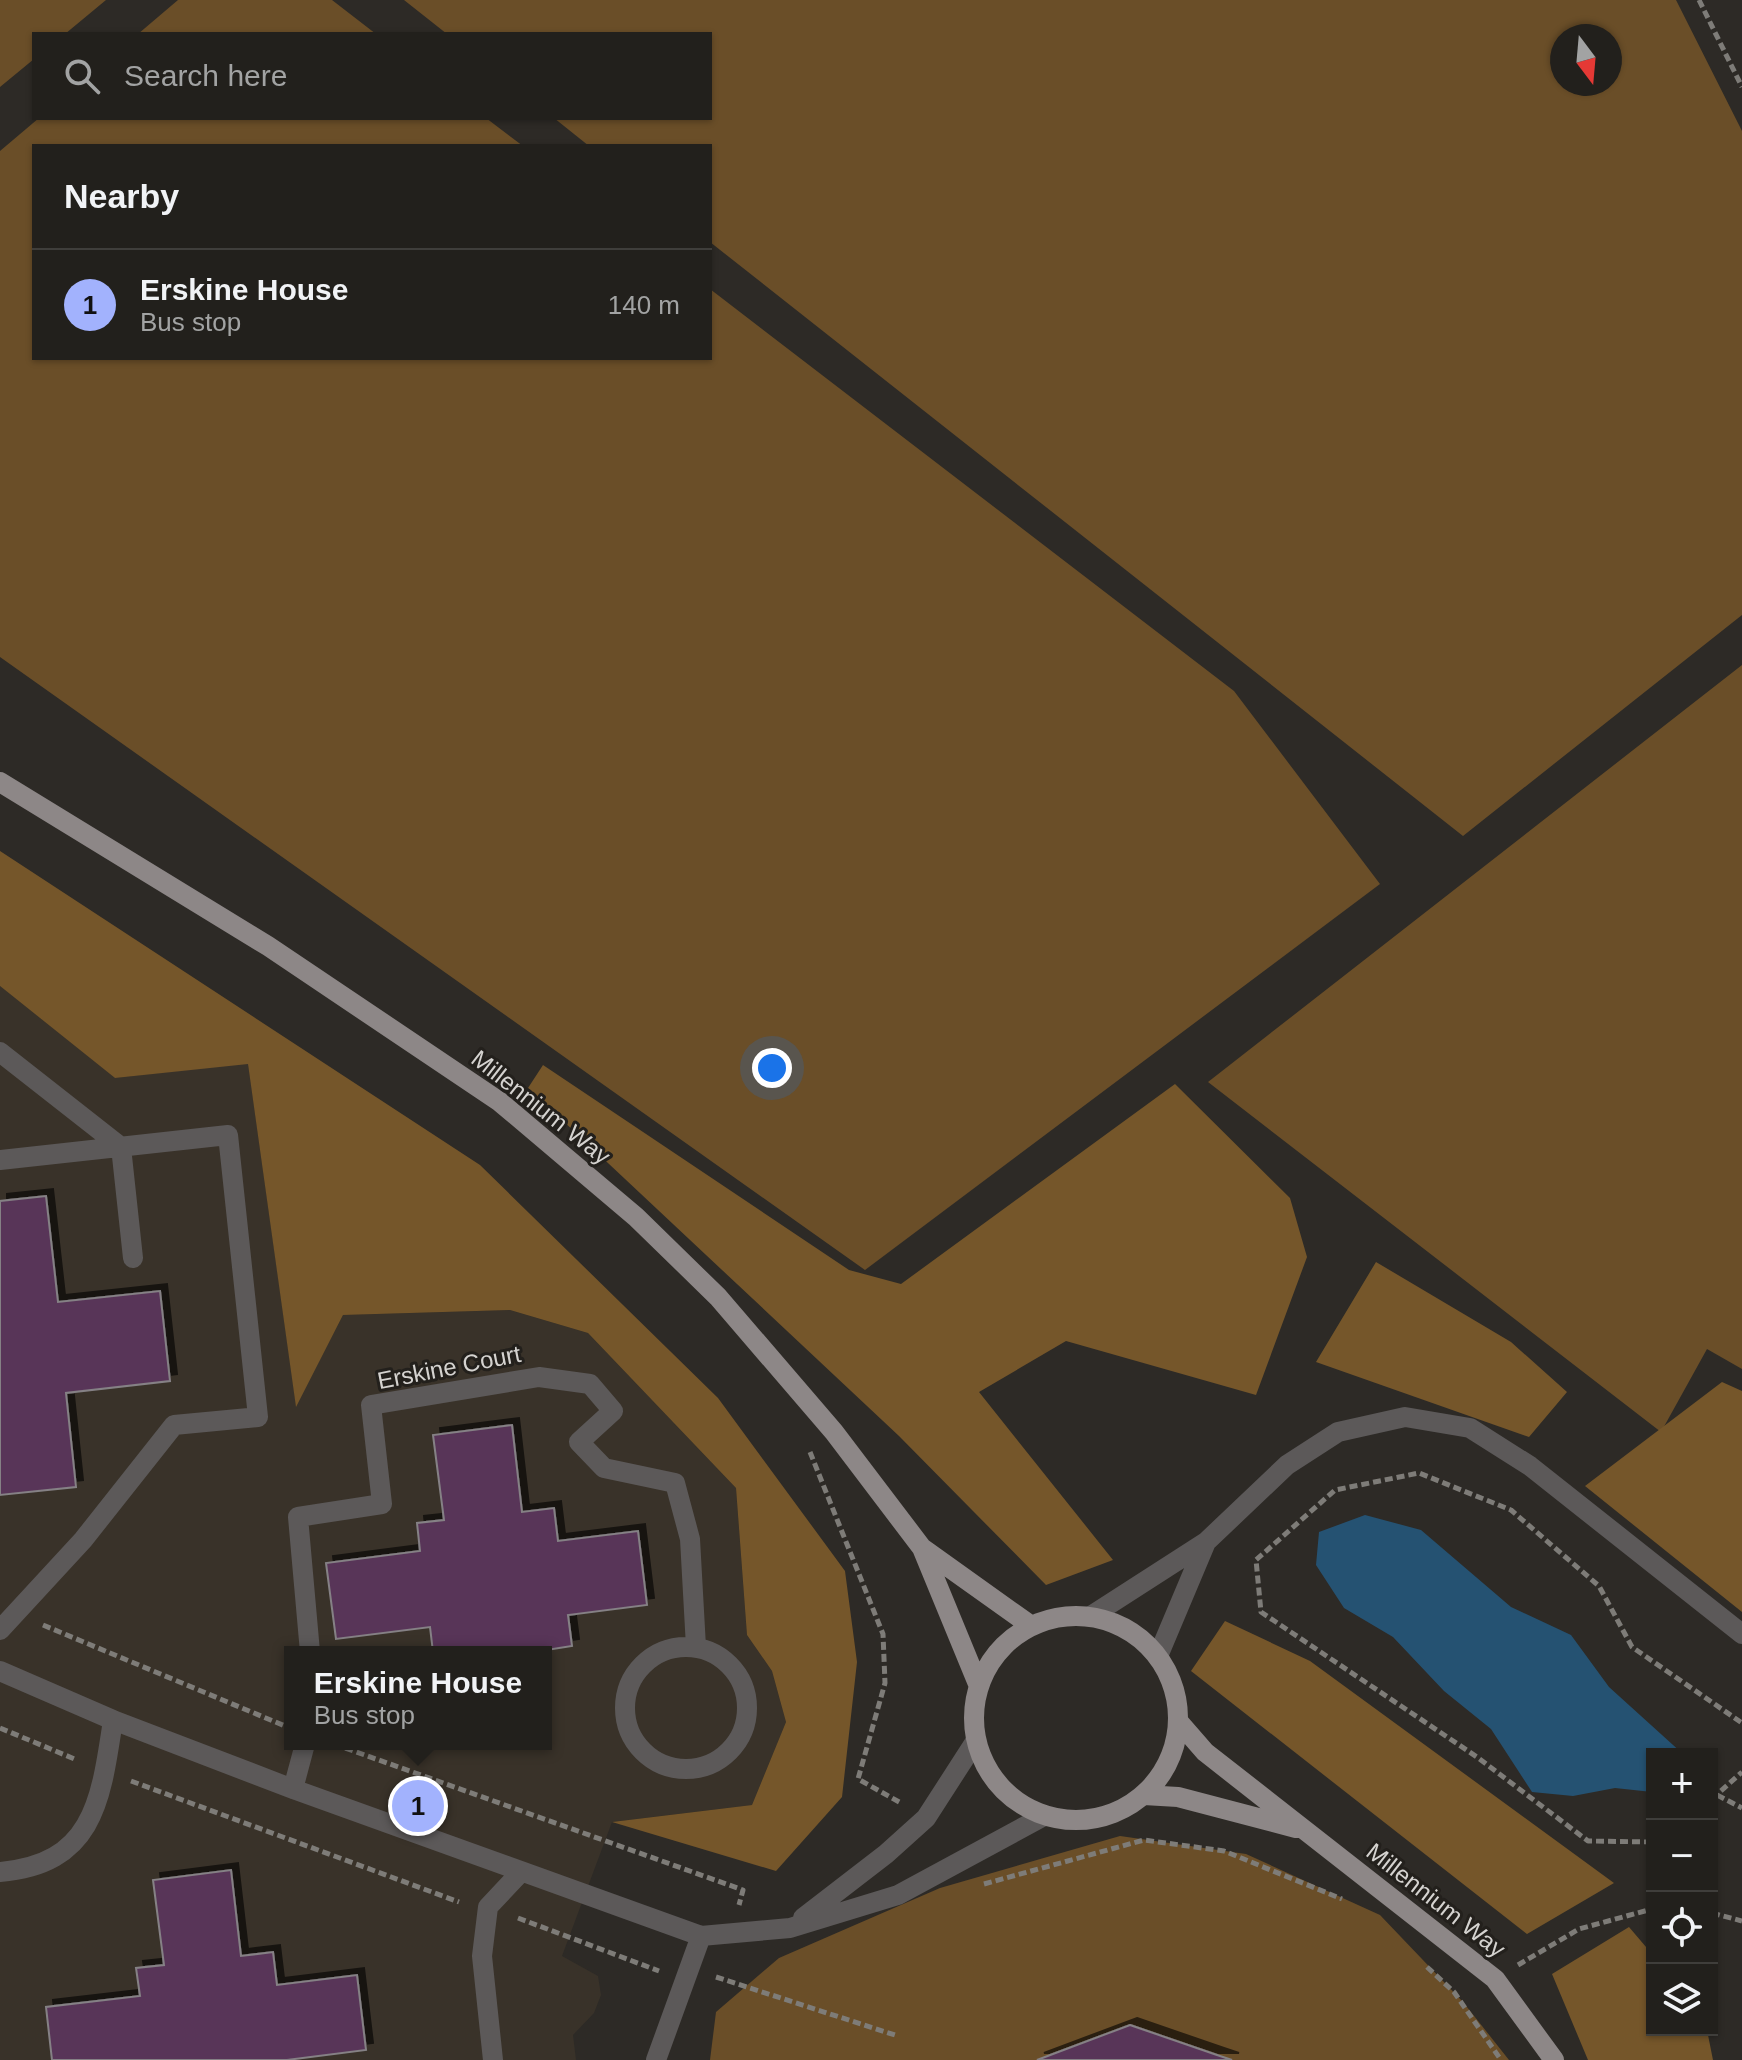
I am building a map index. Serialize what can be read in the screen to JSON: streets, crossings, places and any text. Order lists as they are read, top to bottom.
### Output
{
  "streets": {
    "main road": ["Millennium Way"],
    "street": ["Erskine Court"]
  },
  "north": "bottom",
  "page": {
    "search": "Search here",
    "heading": "Nearby",
    "list": [
      {
        "mark": "1",
        "name": "Erskine House",
        "note": "Bus stop",
        "value": "140 m"
      }
    ],
    "popup": ["Erskine House", "Bus stop"],
    "map_buttons": ["+", "−"],
    "pins": "1"
  }
}
